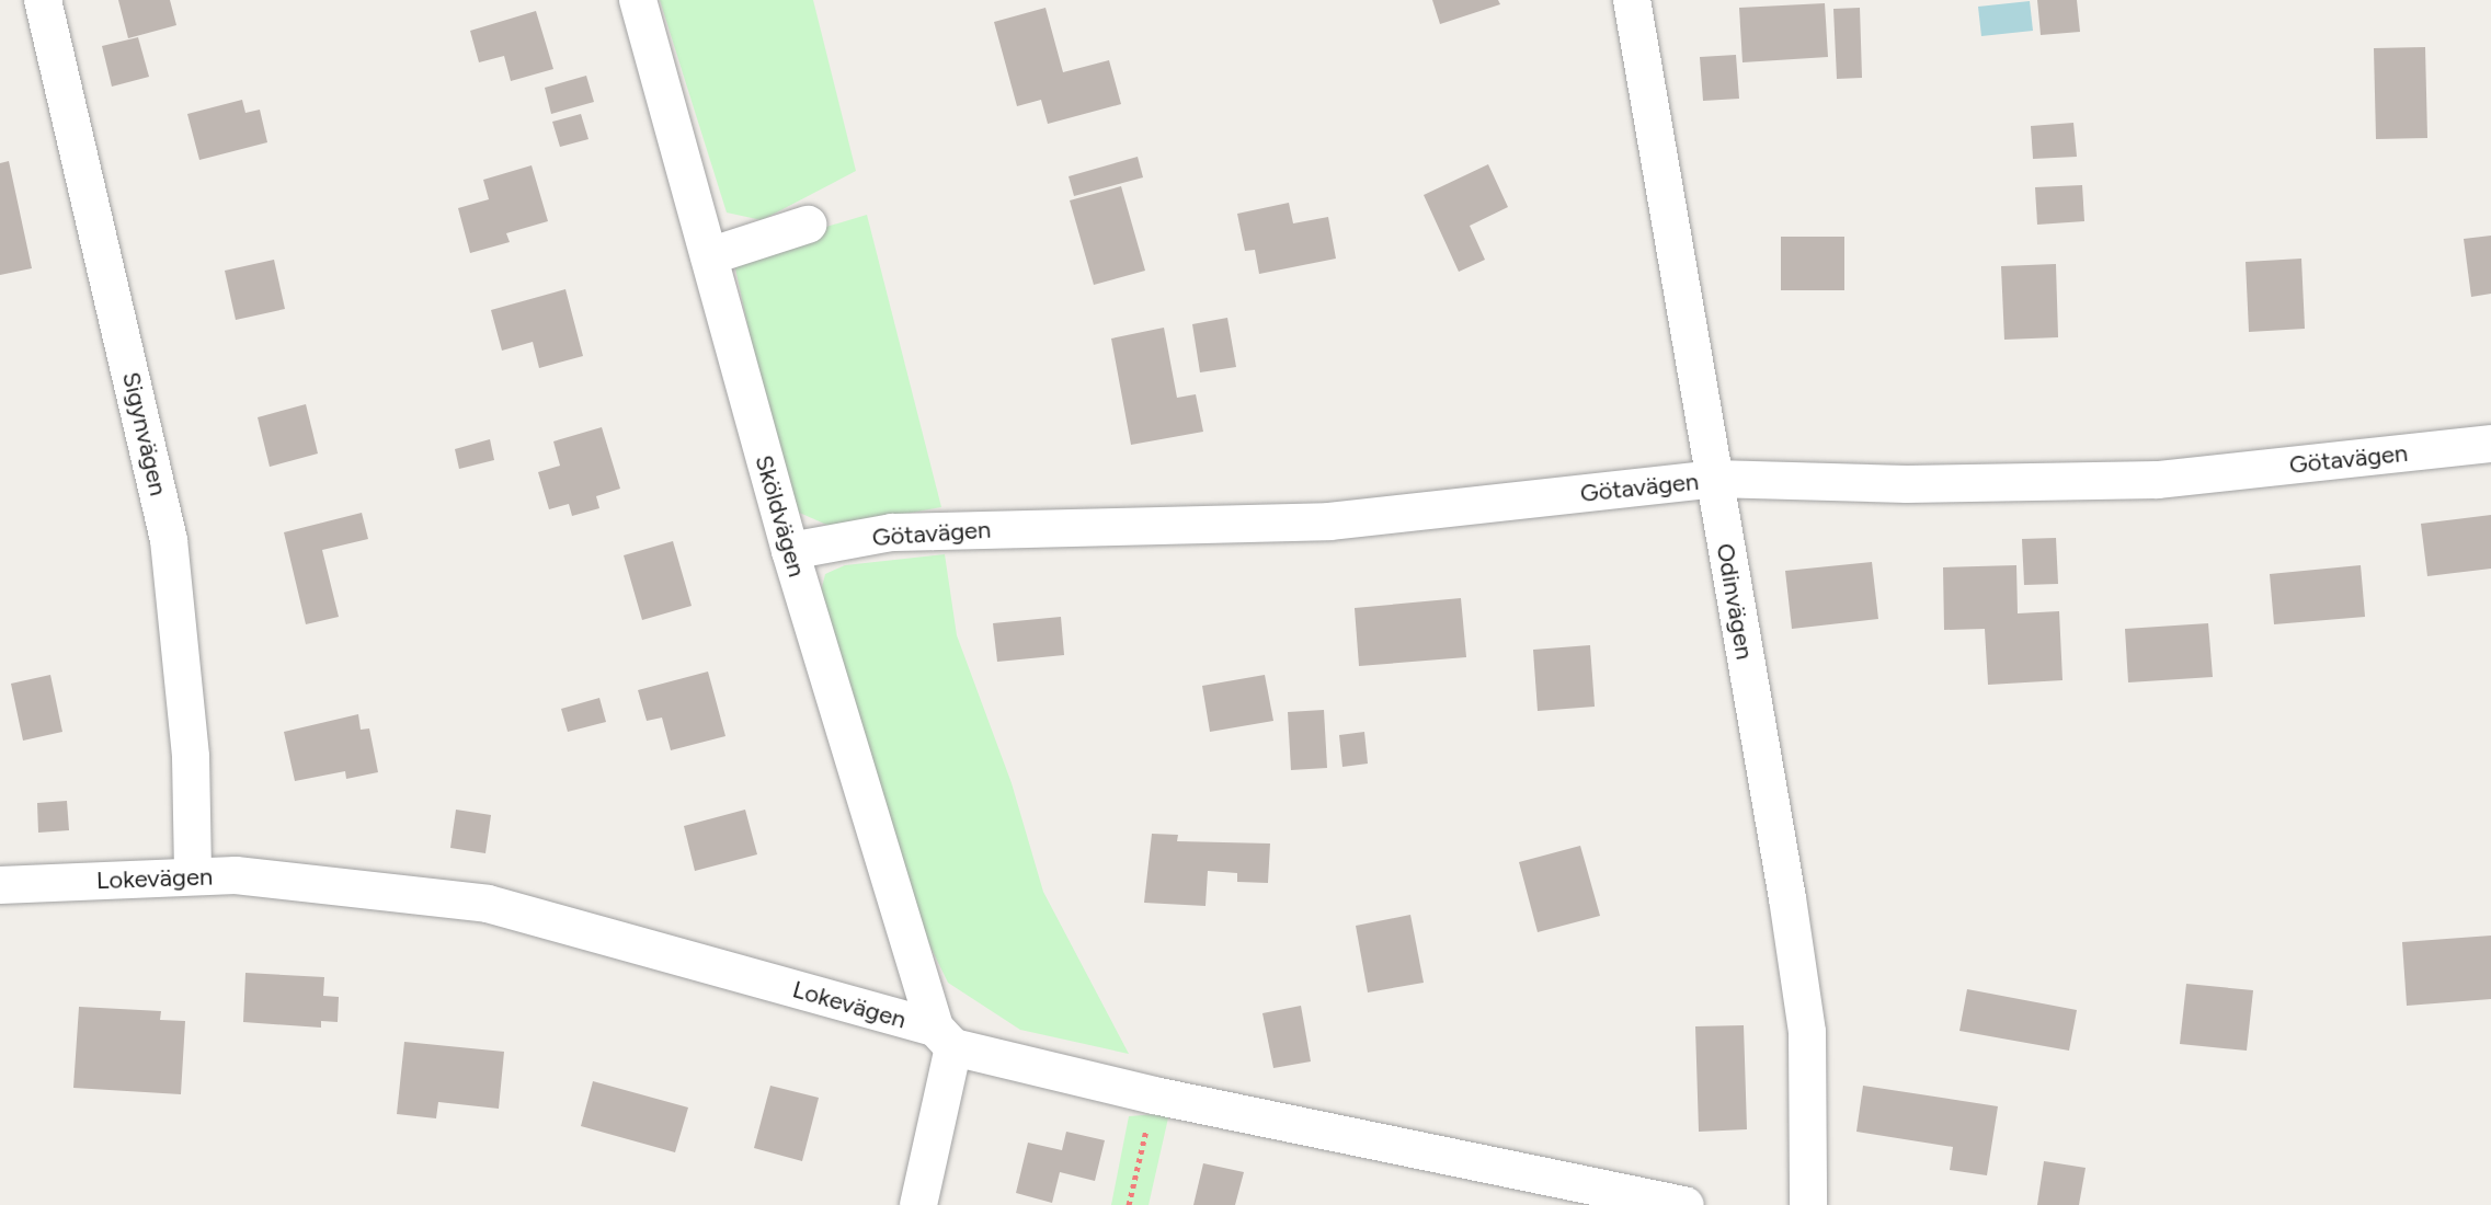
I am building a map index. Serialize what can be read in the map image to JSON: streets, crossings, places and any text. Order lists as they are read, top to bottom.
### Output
{
  "streets": {
    "street": [
      "Sigynvägen",
      "Götavägen",
      "Sköldvägen",
      "Odinvägen",
      "Lokevägen"
    ]
  },
  "crossings": [
    ["Sigynvägen", "Lokevägen"],
    ["Götavägen", "Sköldvägen"],
    ["Götavägen", "Odinvägen"],
    ["Sköldvägen", "Lokevägen"]
  ]
}
